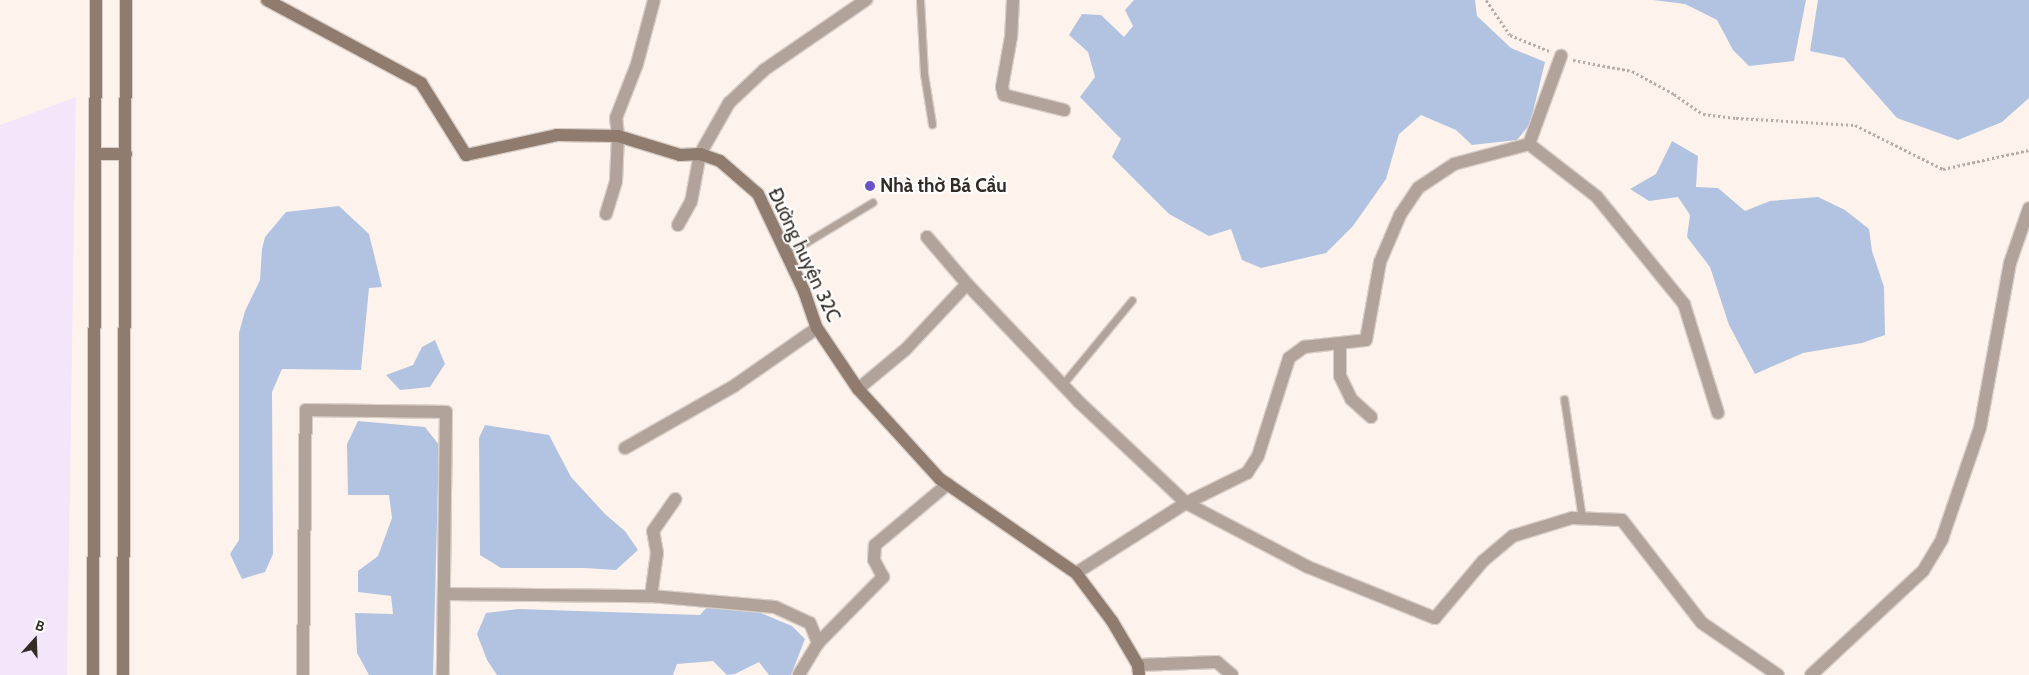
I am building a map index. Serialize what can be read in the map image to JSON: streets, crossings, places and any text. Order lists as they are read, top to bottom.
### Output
{
  "streets": {
    "main road": ["Đường huyện 32C"]
  },
  "places": ["Nhà thờ Bá Cầu"],
  "north": "top"
}
